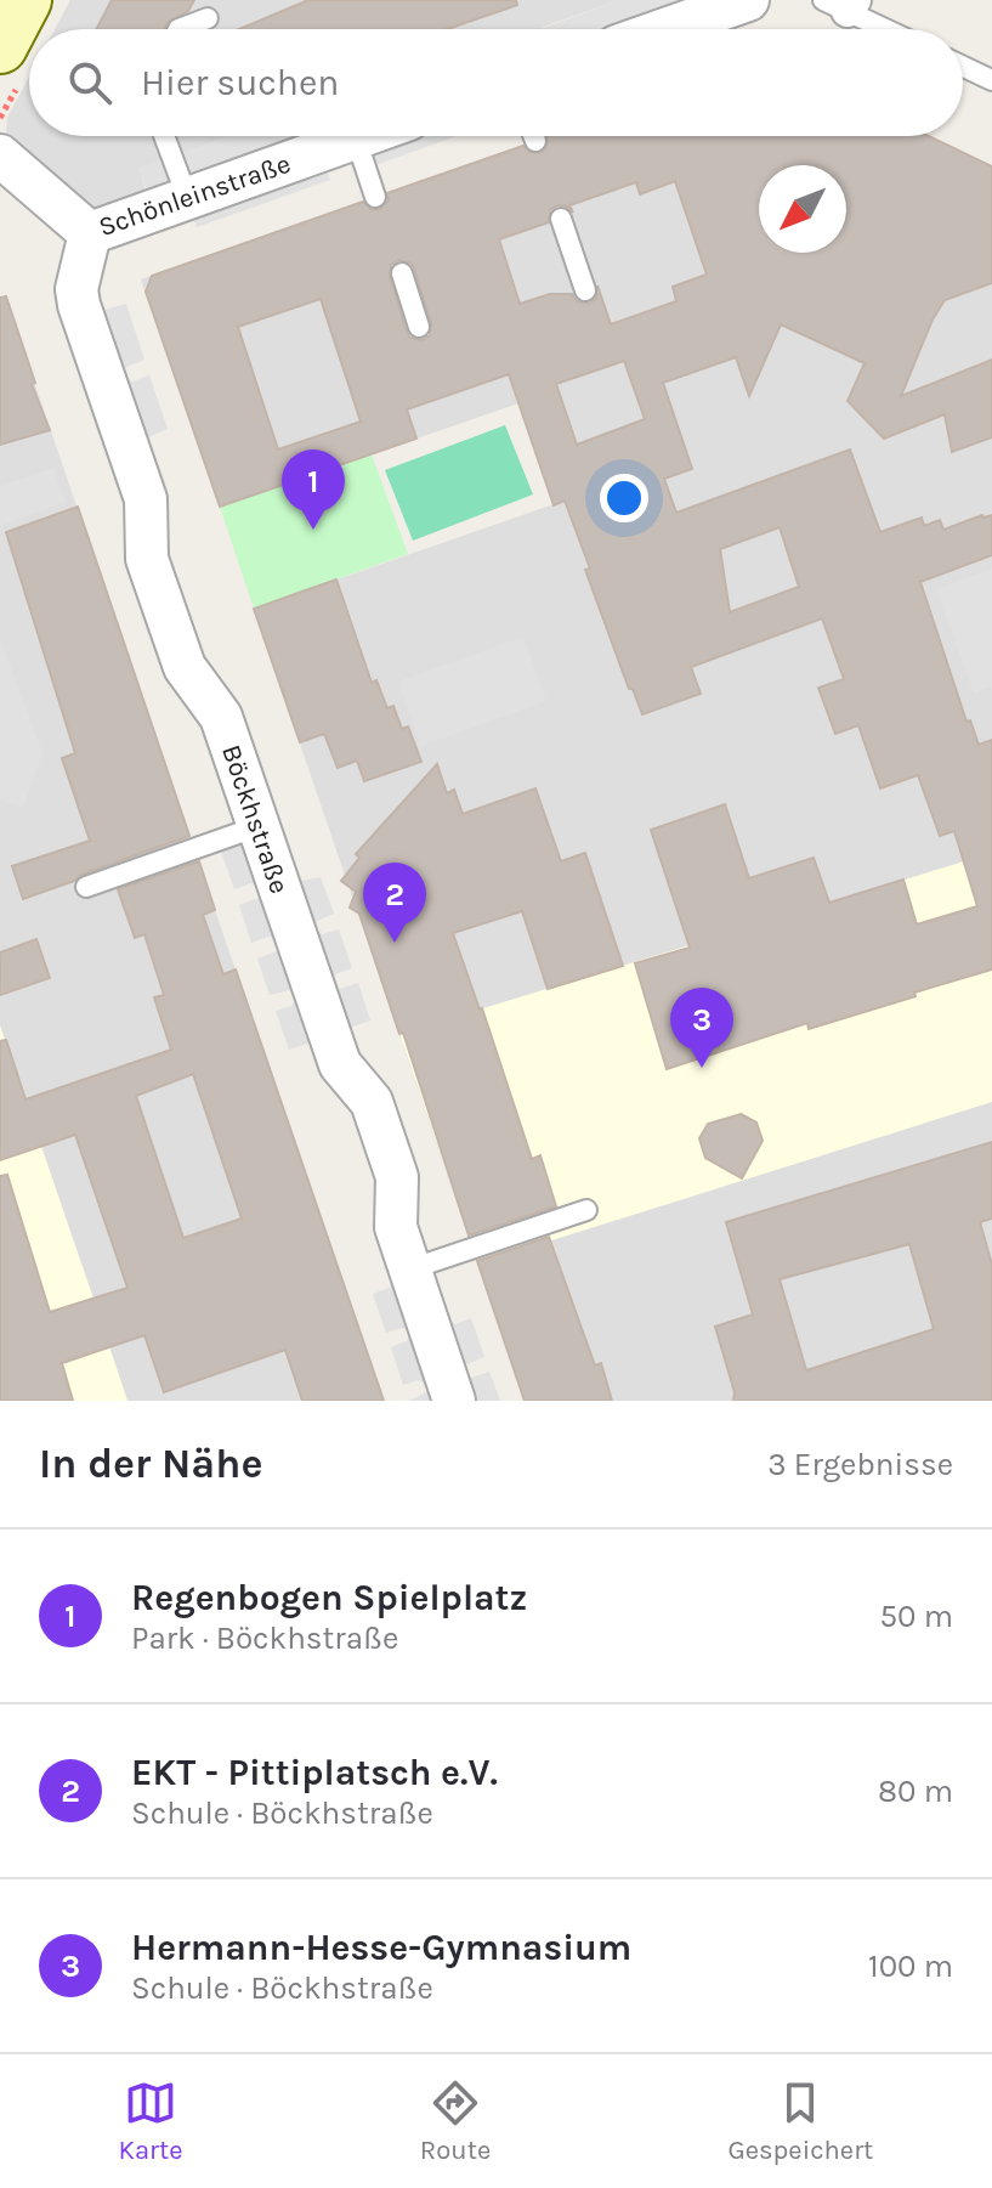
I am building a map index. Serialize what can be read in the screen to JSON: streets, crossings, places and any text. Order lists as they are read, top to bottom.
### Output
{
  "streets": {
    "street": ["Schönleinstraße", "Böckhstraße"]
  },
  "crossings": [
    ["Schönleinstraße", "Böckhstraße"]
  ],
  "north": "bottom left",
  "page": {
    "search": "Hier suchen",
    "pins": ["1", "2", "3"],
    "heading": ["In der Nähe", "3 Ergebnisse"],
    "list": [
      {
        "mark": "1",
        "name": "Regenbogen Spielplatz",
        "note": "Park · Böckhstraße",
        "value": "50 m"
      },
      {
        "mark": "2",
        "name": "EKT - Pittiplatsch e.V.",
        "note": "Schule · Böckhstraße",
        "value": "80 m"
      },
      {
        "mark": "3",
        "name": "Hermann-Hesse-Gymnasium",
        "note": "Schule · Böckhstraße",
        "value": "100 m"
      }
    ],
    "nav": ["Karte", "Route", "Gespeichert"]
  }
}
